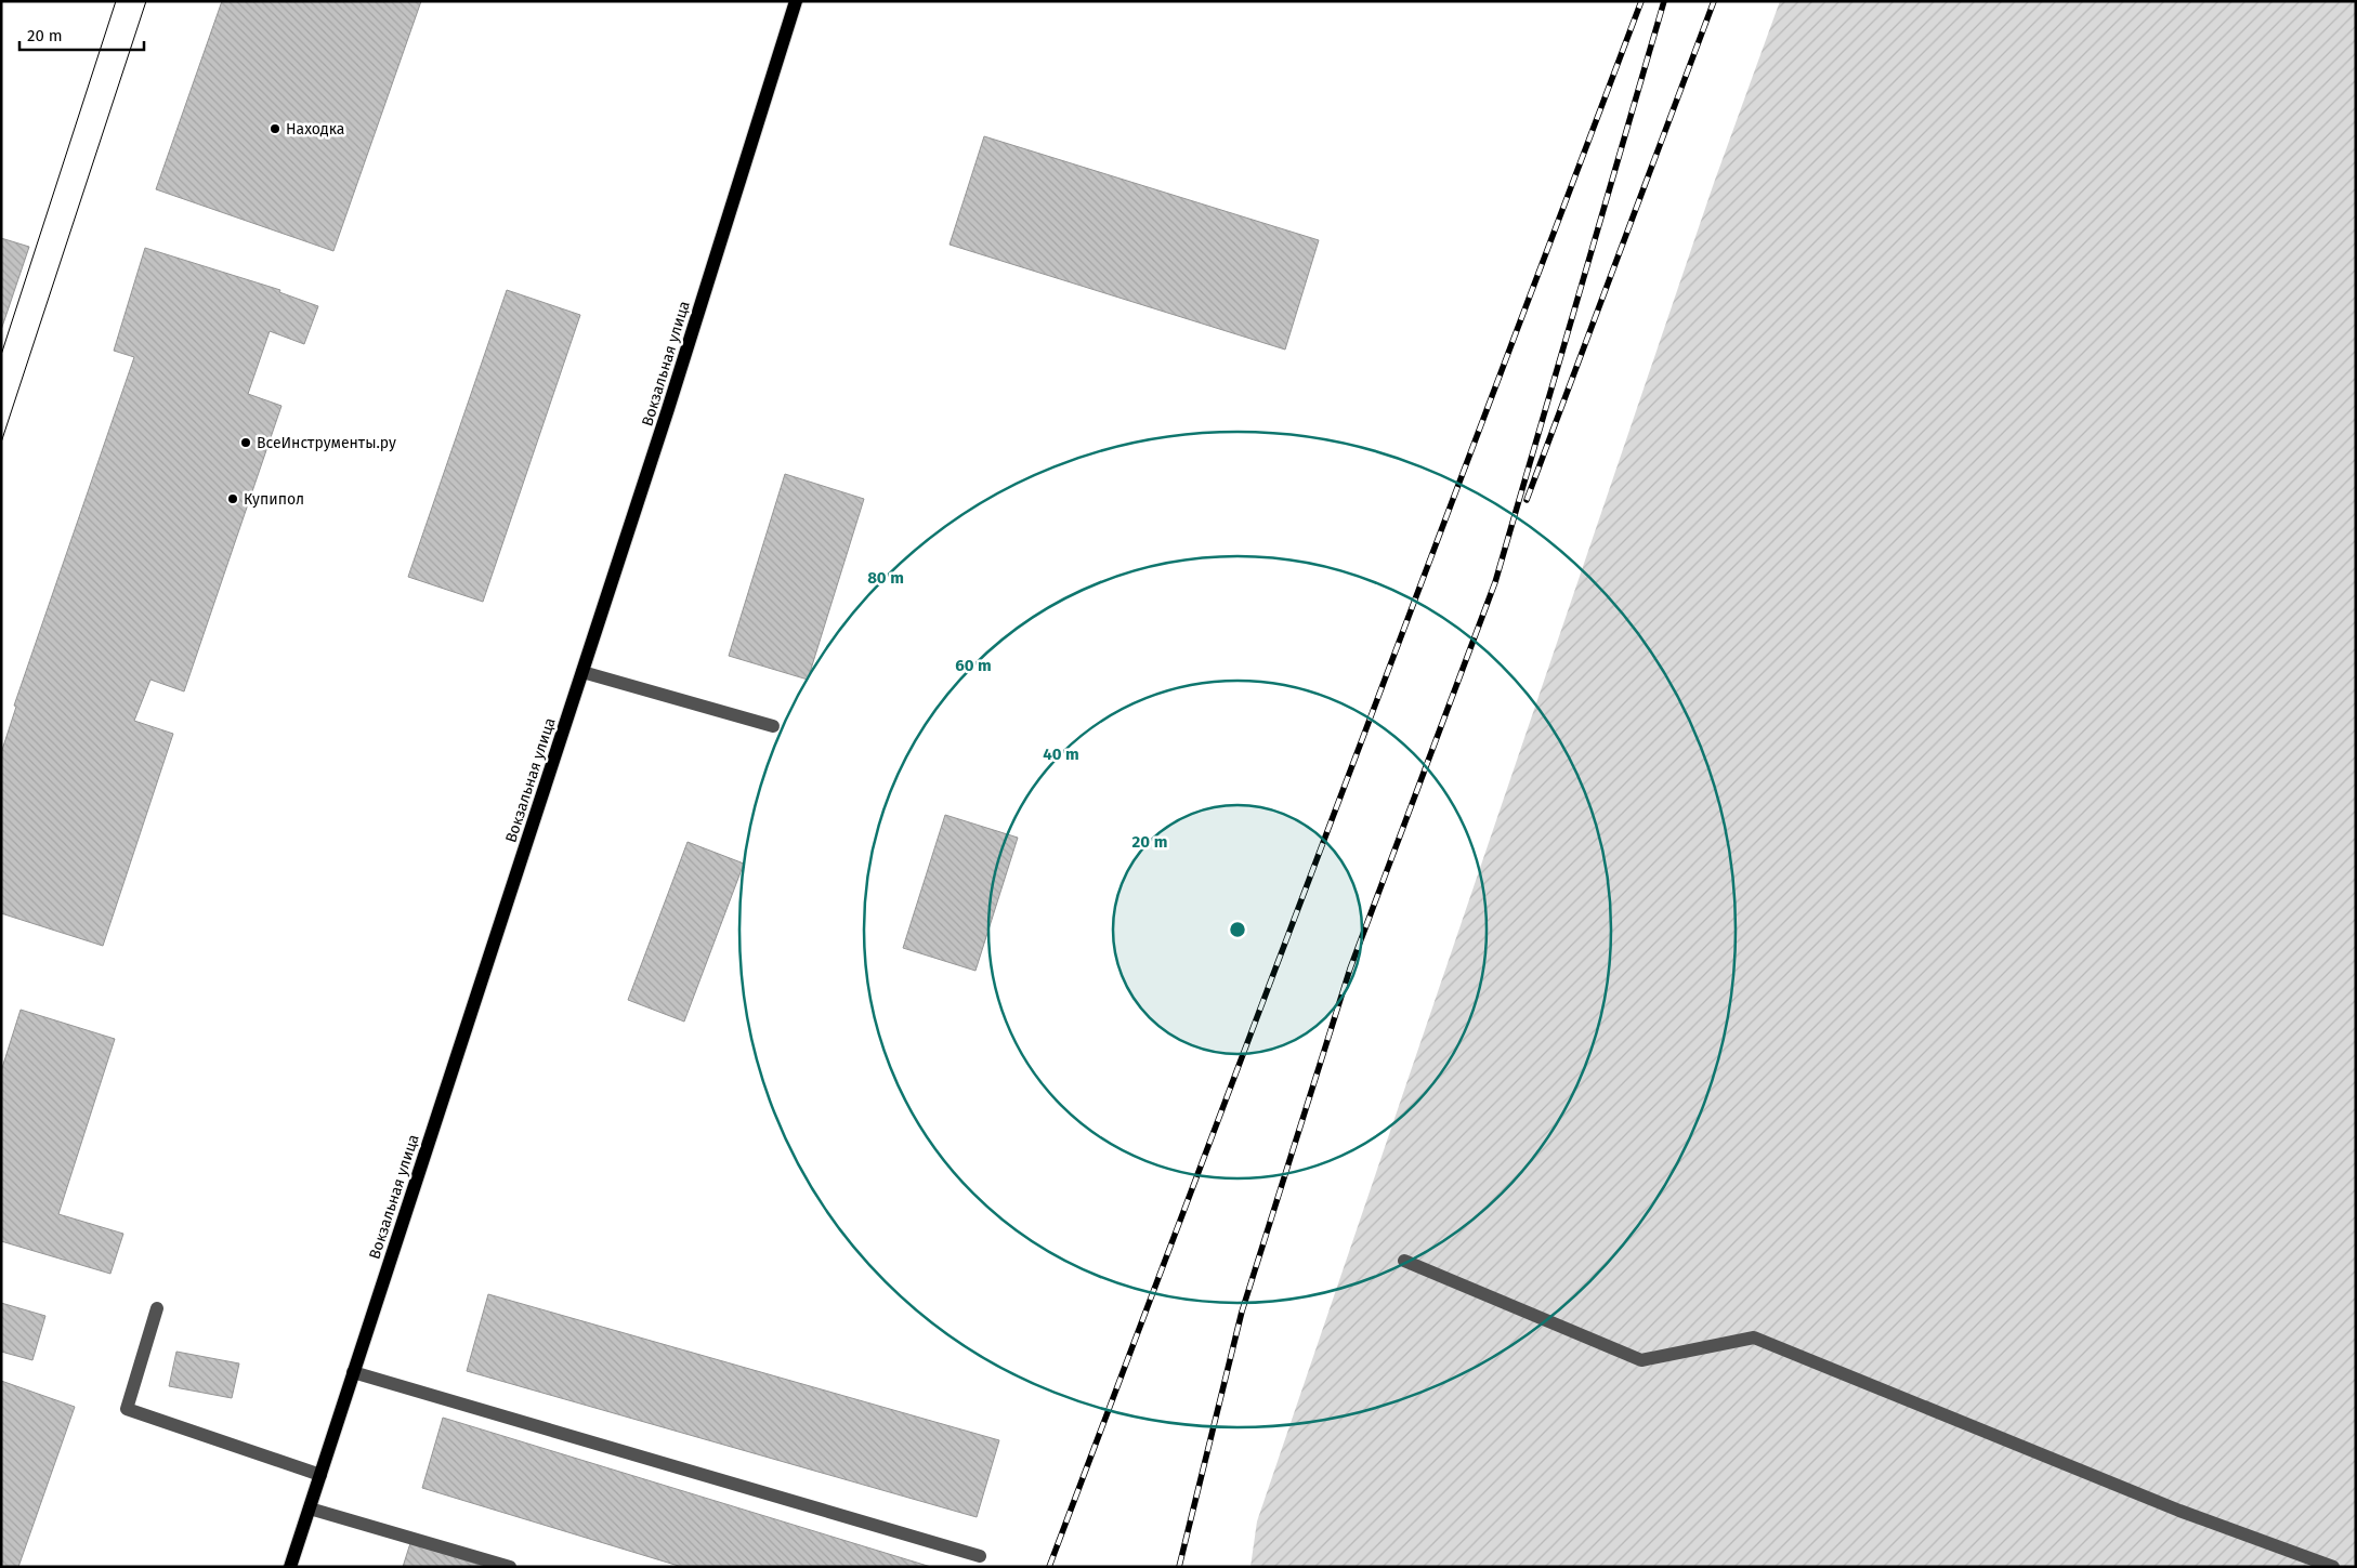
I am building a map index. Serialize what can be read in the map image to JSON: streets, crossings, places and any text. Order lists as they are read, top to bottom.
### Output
{
  "streets": {
    "main road": ["Вокзальная улица"]
  },
  "places": ["Находка", "ВсеИнструменты.ру", "Купипол"],
  "scale_bar": "20 m",
  "rings": [
    "80 m",
    "60 m",
    "40 m",
    "20 m"
  ]
}
